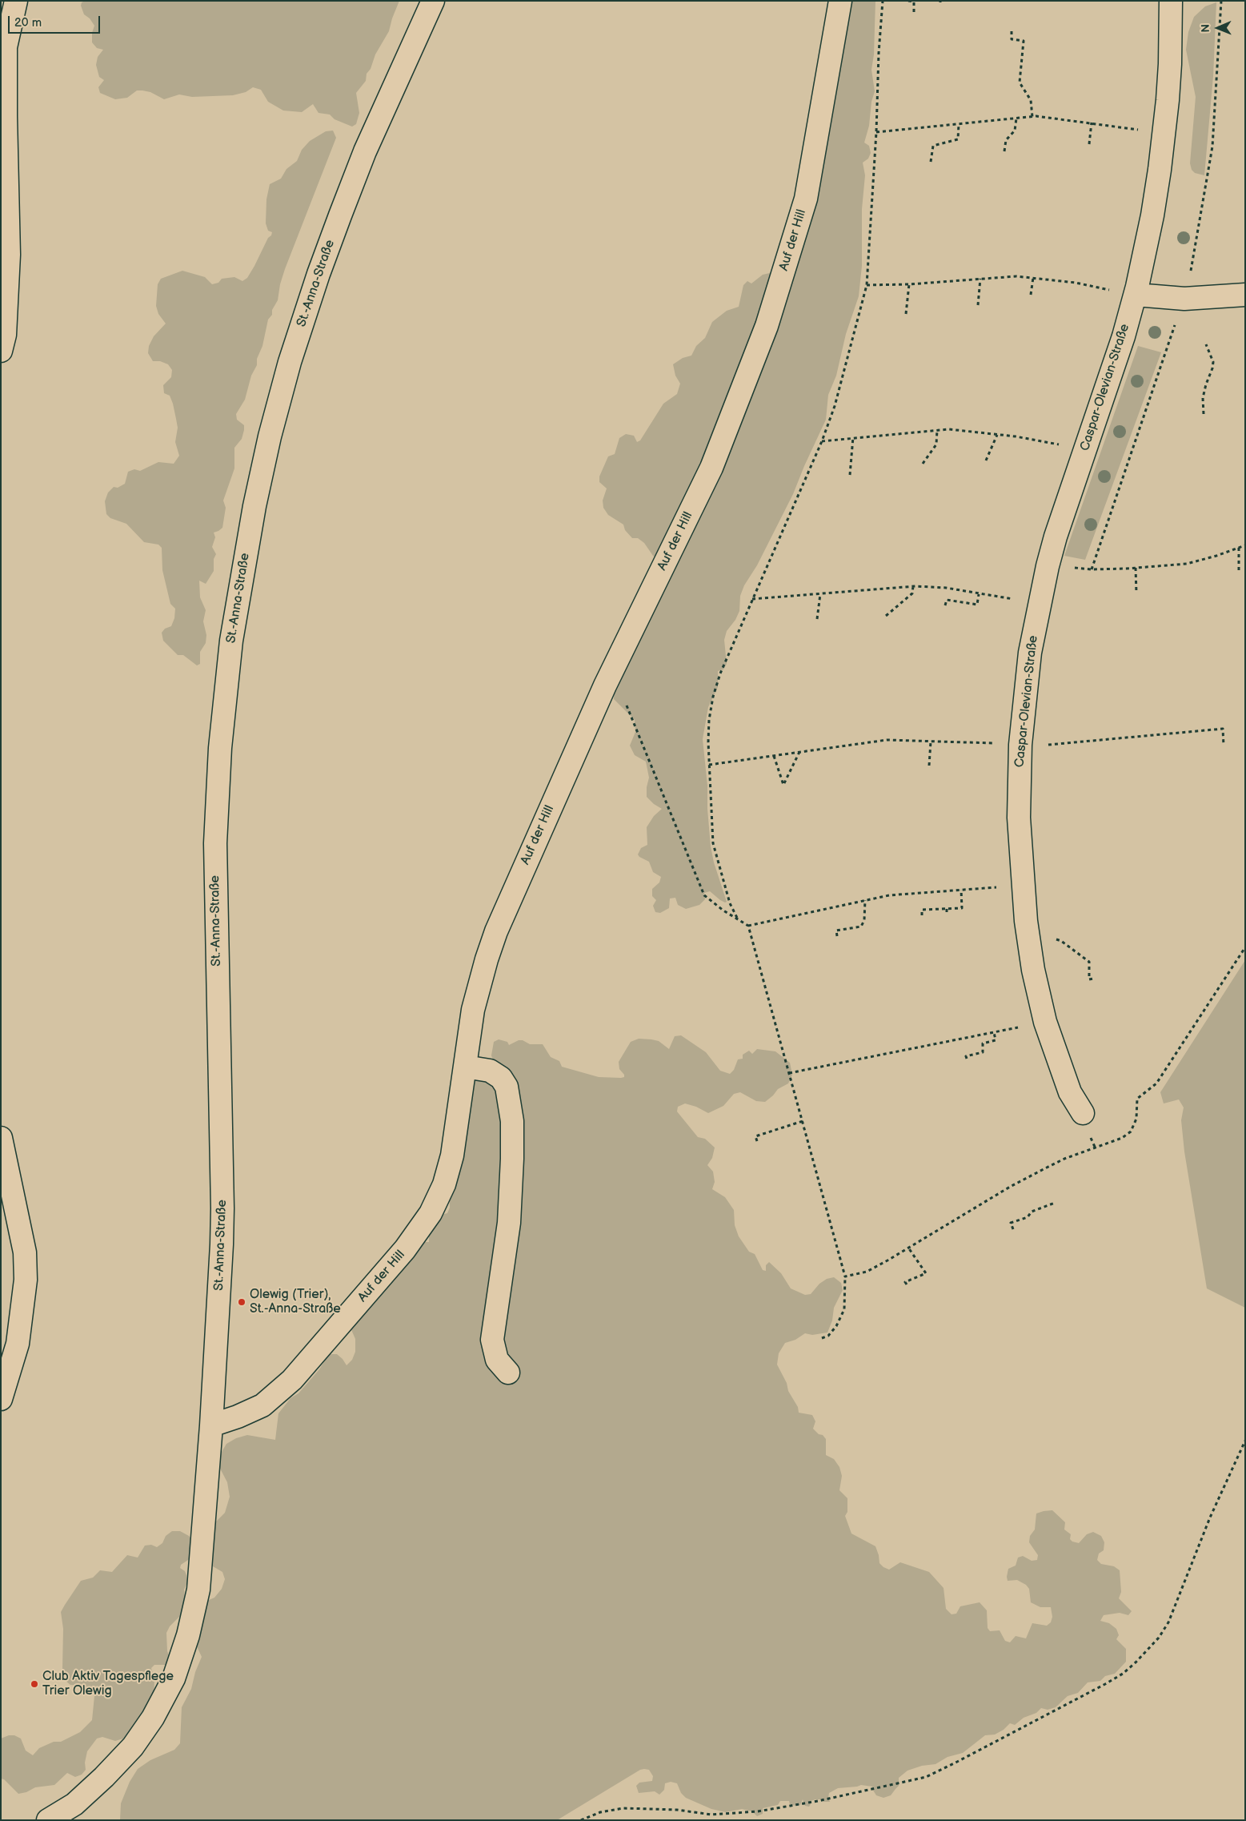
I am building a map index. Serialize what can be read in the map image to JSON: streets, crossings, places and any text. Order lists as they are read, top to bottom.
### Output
{
  "streets": {
    "street": ["Auf der Hill", "St.-Anna-Straße", "Caspar-Olevian-Straße"]
  },
  "crossings": [
    ["Auf der Hill", "St.-Anna-Straße"]
  ],
  "places": ["Olewig (Trier), St.-Anna-Straße", "Club Aktiv Tagespflege Trier Olewig"],
  "scale_bar": "20 m",
  "north": "left"
}
